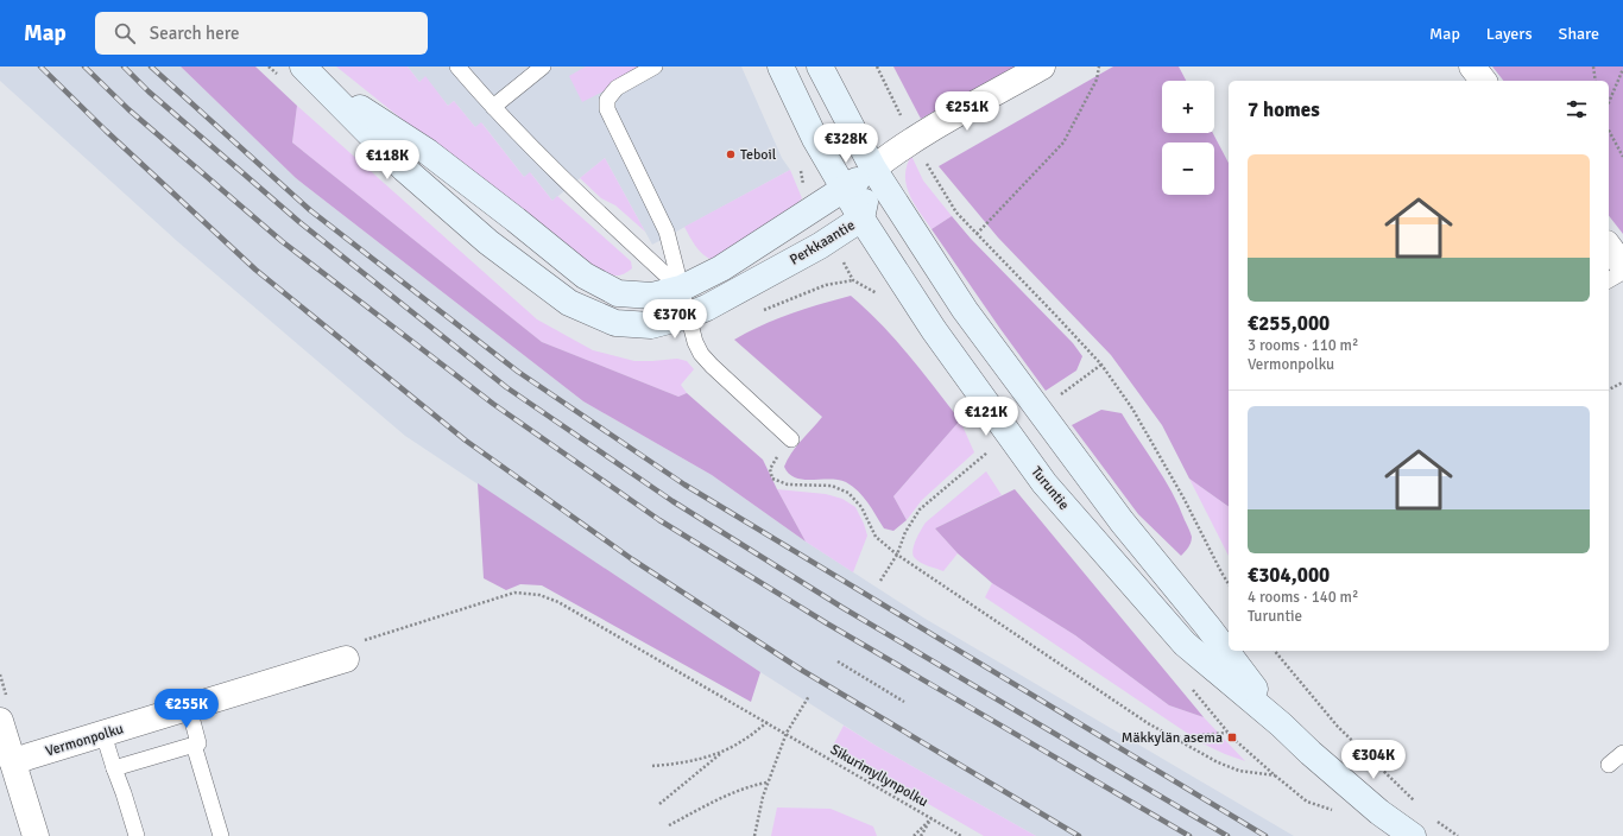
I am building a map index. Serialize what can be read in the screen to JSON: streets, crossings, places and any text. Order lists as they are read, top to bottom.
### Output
{
  "streets": {
    "main road": ["Perkkaantie", "Turuntie"],
    "street": ["Vermonpolku"],
    "path": ["Sikurimyllynpolku"]
  },
  "crossings": [
    ["Perkkaantie", "Turuntie"]
  ],
  "places": {
    "other": ["Teboil"],
    "transit": ["Mäkkylän asema"]
  },
  "page": {
    "header": "Map",
    "search": "Search here",
    "nav": ["Map", "Layers", "Share"],
    "map_buttons": ["+", "−"],
    "heading": "7 homes",
    "price": [
      "€251K",
      "€328K",
      "€118K",
      "€370K",
      "€121K",
      "€255K",
      "€304K"
    ],
    "list": [
      {
        "name": "€255,000",
        "note": "3 rooms · 110 m² · Vermonpolku"
      },
      {
        "name": "€304,000",
        "note": "4 rooms · 140 m² · Turuntie"
      }
    ]
  }
}
